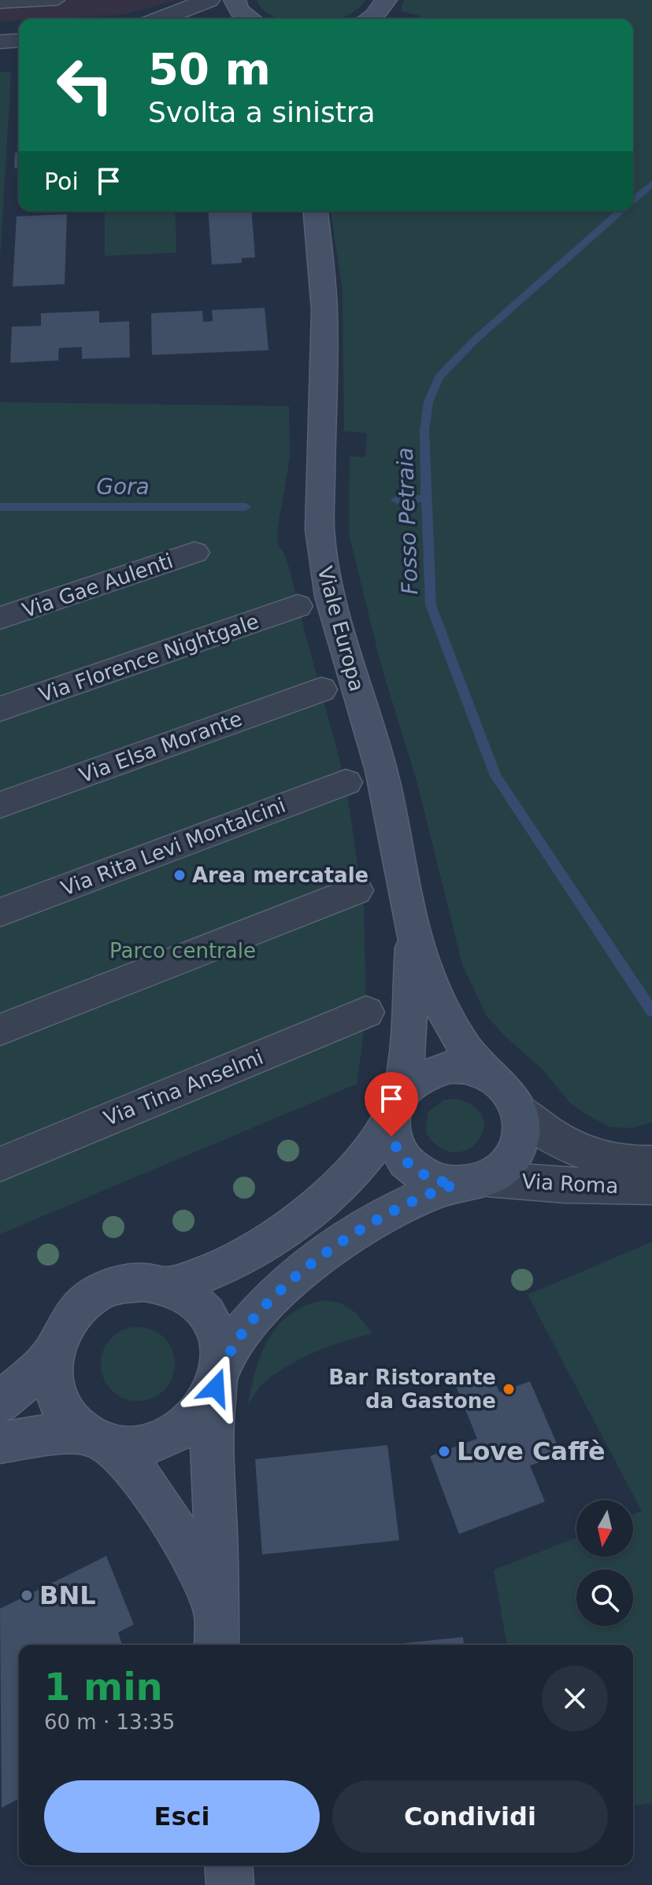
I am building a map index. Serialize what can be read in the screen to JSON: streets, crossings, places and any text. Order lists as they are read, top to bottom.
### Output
{
  "streets": {
    "main road": ["Viale Europa"],
    "street": [
      "Via Gae Aulenti",
      "Via Florence Nightgale",
      "Via Elsa Morante",
      "Via Rita Levi Montalcini",
      "Via Tina Anselmi",
      "Via Roma"
    ]
  },
  "crossings": [
    ["Viale Europa", "Via Roma"]
  ],
  "water": ["Gora", "Fosso Petraia"],
  "parks": ["Parco centrale"],
  "places": [
    "Area mercatale",
    "Bar Ristorante da Gastone",
    "Love Caffè",
    "BNL"
  ],
  "north": "bottom",
  "page": {
    "turn": ["50 m", "Svolta a sinistra"],
    "then": "Poi",
    "heading": ["1 min", "60 m · 13:35"],
    "buttons": ["Esci", "Condividi"]
  }
}
